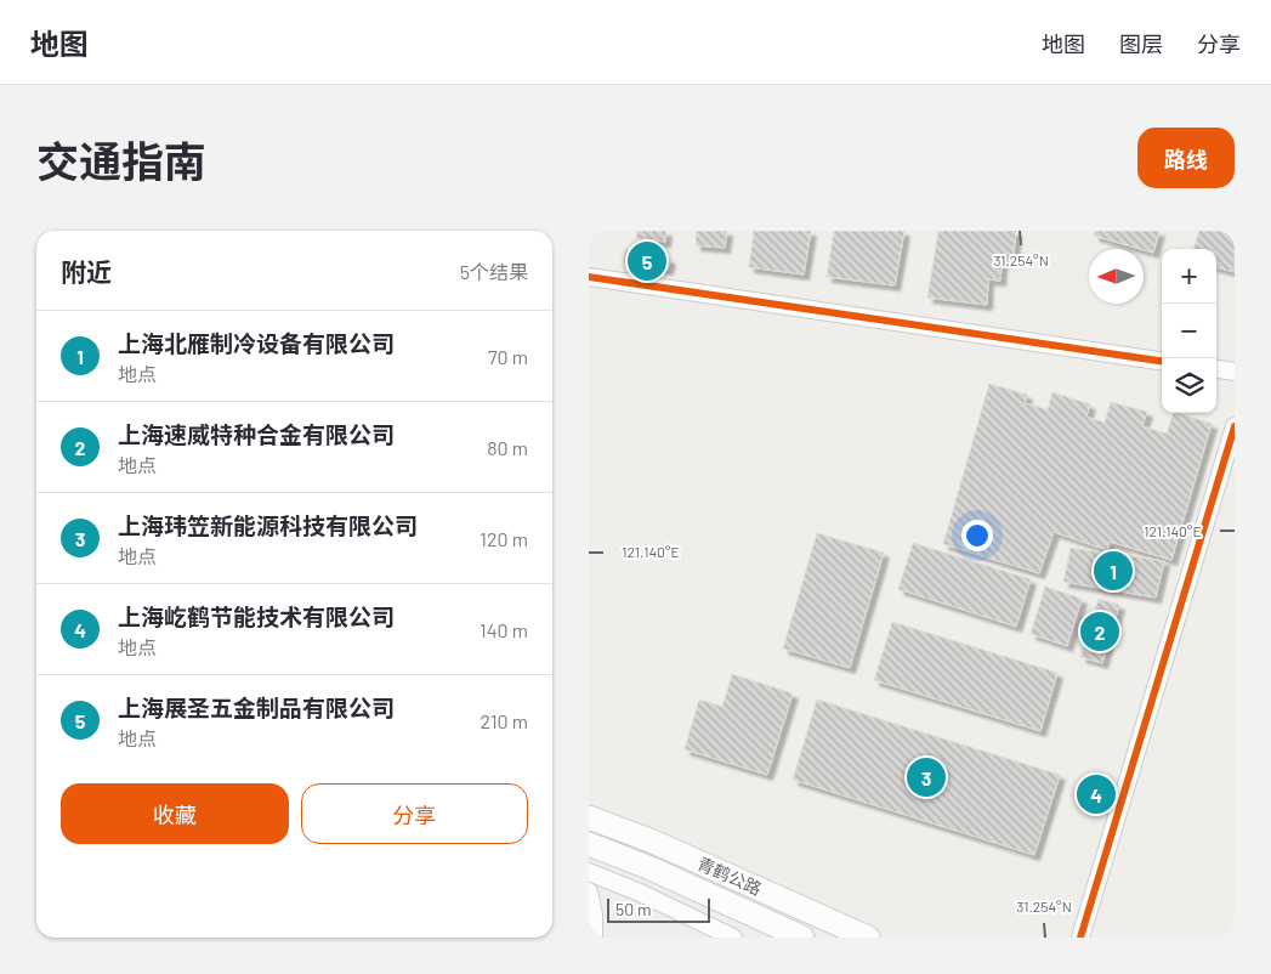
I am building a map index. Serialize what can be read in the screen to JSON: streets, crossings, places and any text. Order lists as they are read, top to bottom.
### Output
{
  "streets": {
    "main road": ["青鹤公路"]
  },
  "scale_bar": "50 m",
  "north": "left",
  "page": {
    "header": "地图",
    "nav": ["地图", "图层", "分享"],
    "title": "交通指南",
    "buttons": [
      "路线",
      ["收藏", "分享"]
    ],
    "heading": ["附近", "5个结果"],
    "pins": [
      "5",
      "1",
      "2",
      "3",
      "4"
    ],
    "map_buttons": ["+", "−"],
    "list": [
      {
        "mark": "1",
        "name": "上海北雁制冷设备有限公司",
        "note": "地点",
        "value": "70 m"
      },
      {
        "mark": "2",
        "name": "上海速威特种合金有限公司",
        "note": "地点",
        "value": "80 m"
      },
      {
        "mark": "3",
        "name": "上海玮笠新能源科技有限公司",
        "note": "地点",
        "value": "120 m"
      },
      {
        "mark": "4",
        "name": "上海屹鹤节能技术有限公司",
        "note": "地点",
        "value": "140 m"
      },
      {
        "mark": "5",
        "name": "上海展圣五金制品有限公司",
        "note": "地点",
        "value": "210 m"
      }
    ],
    "scale": "50 m"
  },
  "coordinates": ["31.254°N", "121.140°E"]
}
